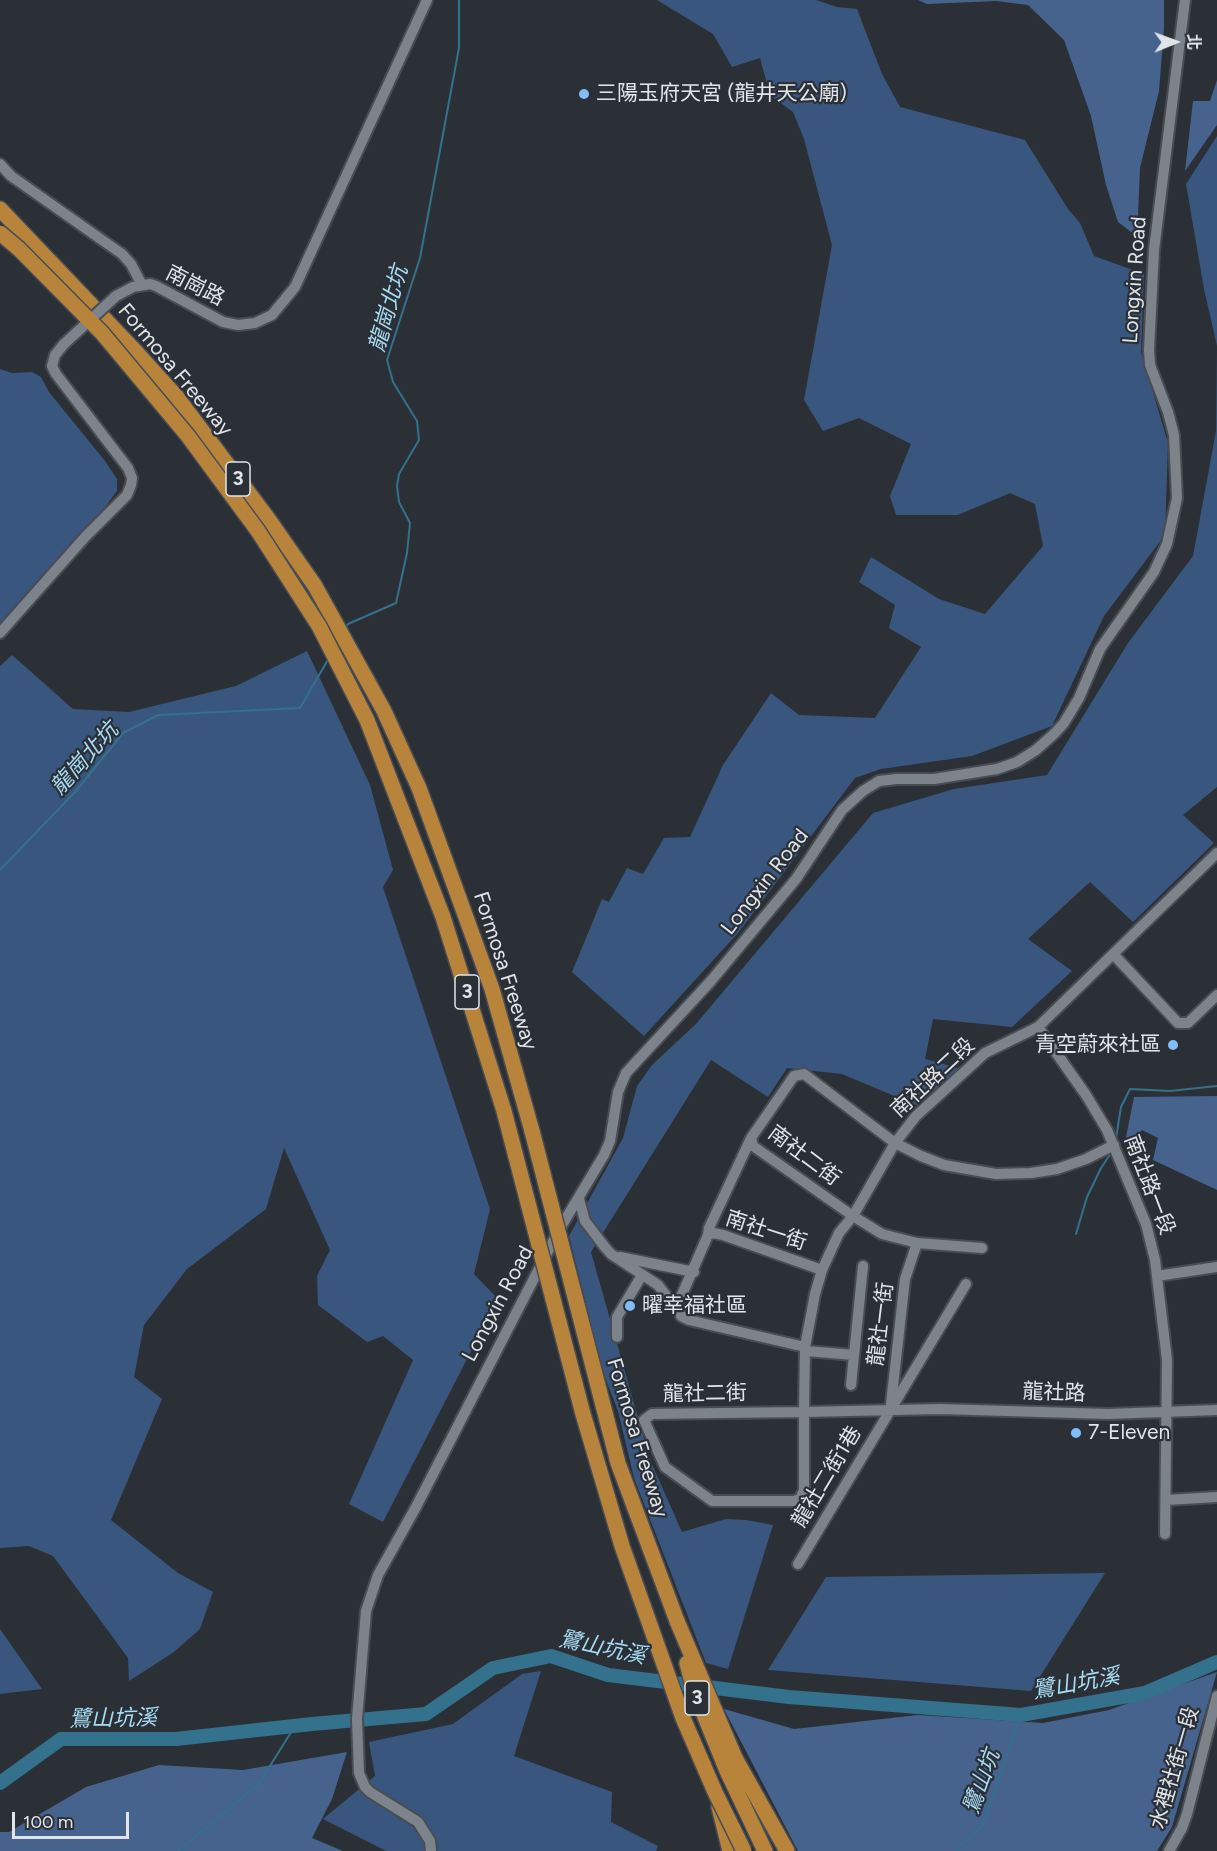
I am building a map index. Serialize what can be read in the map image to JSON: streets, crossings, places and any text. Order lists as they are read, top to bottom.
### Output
{
  "streets": {
    "highway": ["Formosa Freeway", "3"],
    "street": [
      "Longxin Road",
      "南崗路",
      "南社路二段",
      "南社二街",
      "南社路一段",
      "南社一街",
      "龍社一街",
      "龍社路",
      "龍社二街",
      "龍社二街1巷",
      "水裡社街一段"
    ]
  },
  "crossings": [
    ["南社路二段", "南社二街"],
    ["南社路二段", "南社路一段"],
    ["南社路二段", "南社一街"],
    ["南社路二段", "龍社二街"],
    ["南社二街", "南社路一段"],
    ["南社二街", "龍社一街"],
    ["南社路一段", "龍社路"],
    ["龍社一街", "龍社路"],
    ["龍社一街", "龍社二街"],
    ["龍社一街", "龍社二街1巷"],
    ["龍社路", "龍社二街"],
    ["龍社路", "龍社二街1巷"],
    ["龍社二街", "龍社二街1巷"]
  ],
  "water": ["龍崗北坑", "鷺山坑溪", "鷺山坑"],
  "places": [
    "三陽玉府天宮 (龍井天公廟)",
    "青空蔚來社區",
    "曜幸福社區",
    "7-Eleven"
  ],
  "scale_bar": "100 m",
  "north": "right"
}
